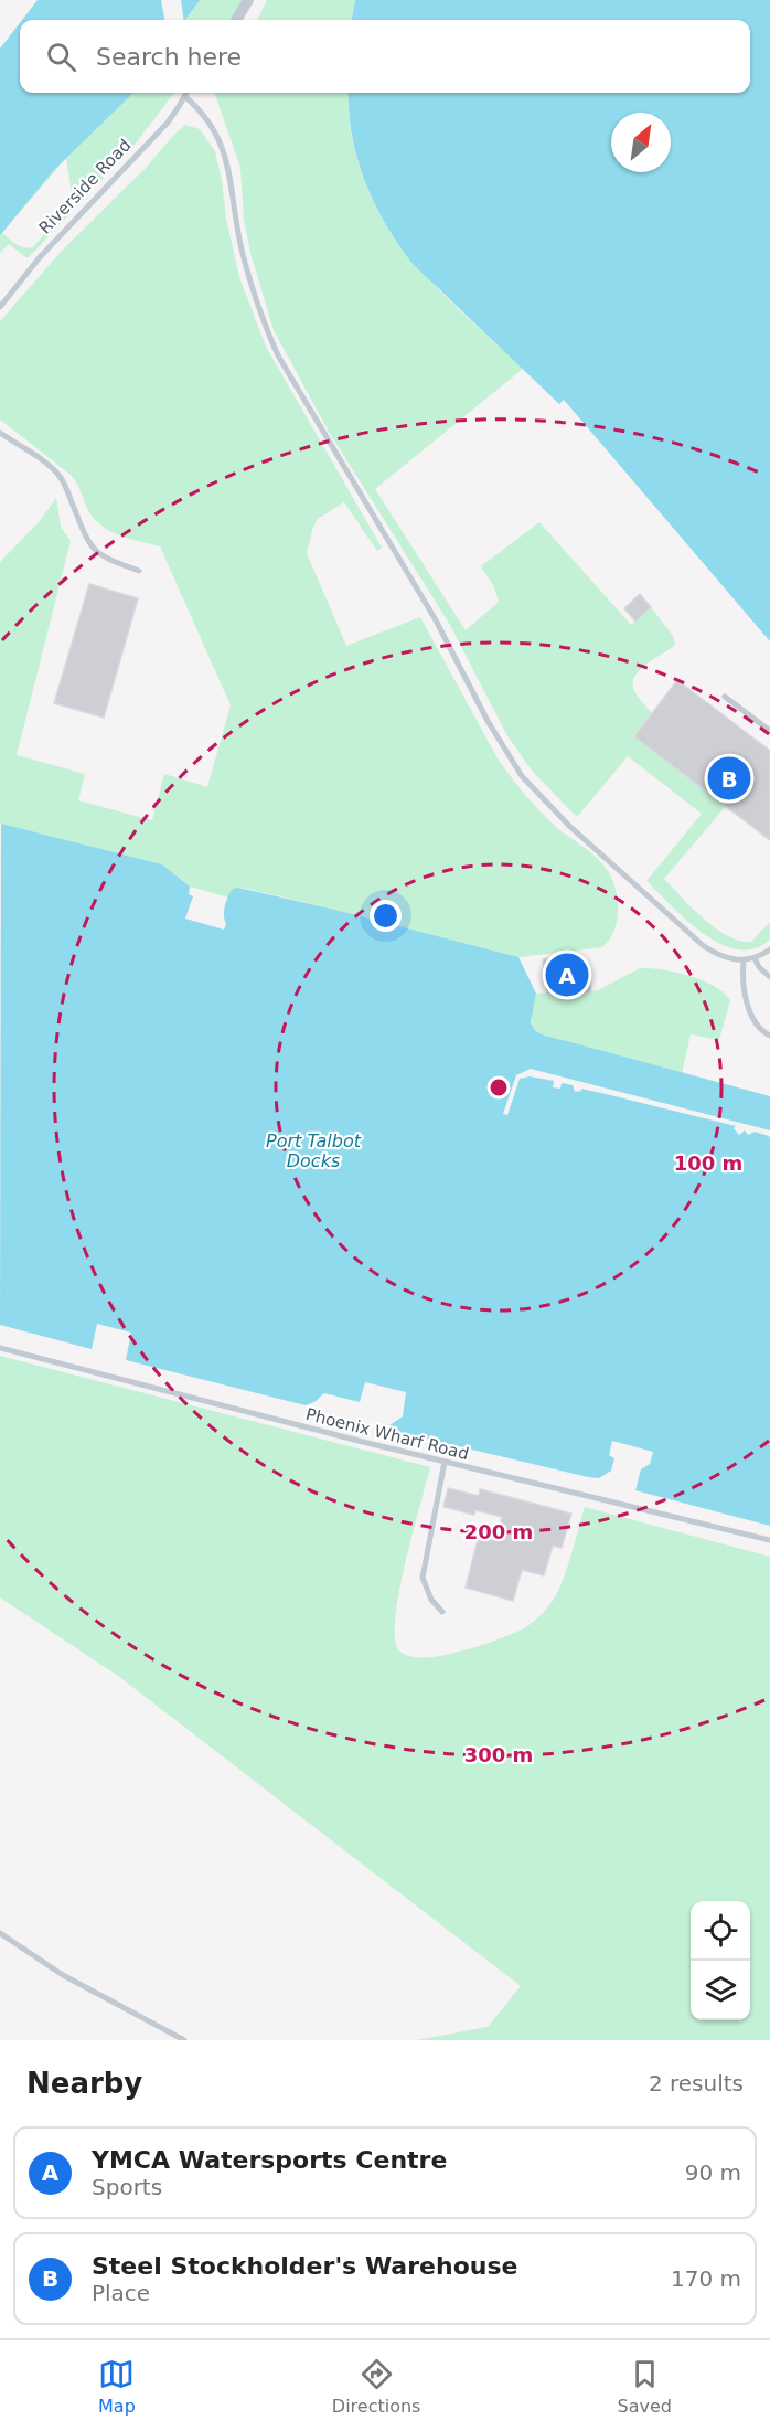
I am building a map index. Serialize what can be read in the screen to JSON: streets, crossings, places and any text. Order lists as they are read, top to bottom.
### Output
{
  "streets": {
    "lane": ["Riverside Road", "Phoenix Wharf Road"]
  },
  "water": ["Port Talbot Docks"],
  "north": "top right",
  "page": {
    "search": "Search here",
    "pins": ["B", "A"],
    "heading": ["Nearby", "2 results"],
    "list": [
      {
        "mark": "A",
        "name": "YMCA Watersports Centre",
        "note": "Sports",
        "value": "90 m"
      },
      {
        "mark": "B",
        "name": "Steel Stockholder's Warehouse",
        "note": "Place",
        "value": "170 m"
      }
    ],
    "nav": ["Map", "Directions", "Saved"]
  },
  "rings": ["100 m", "200 m", "300 m"]
}
